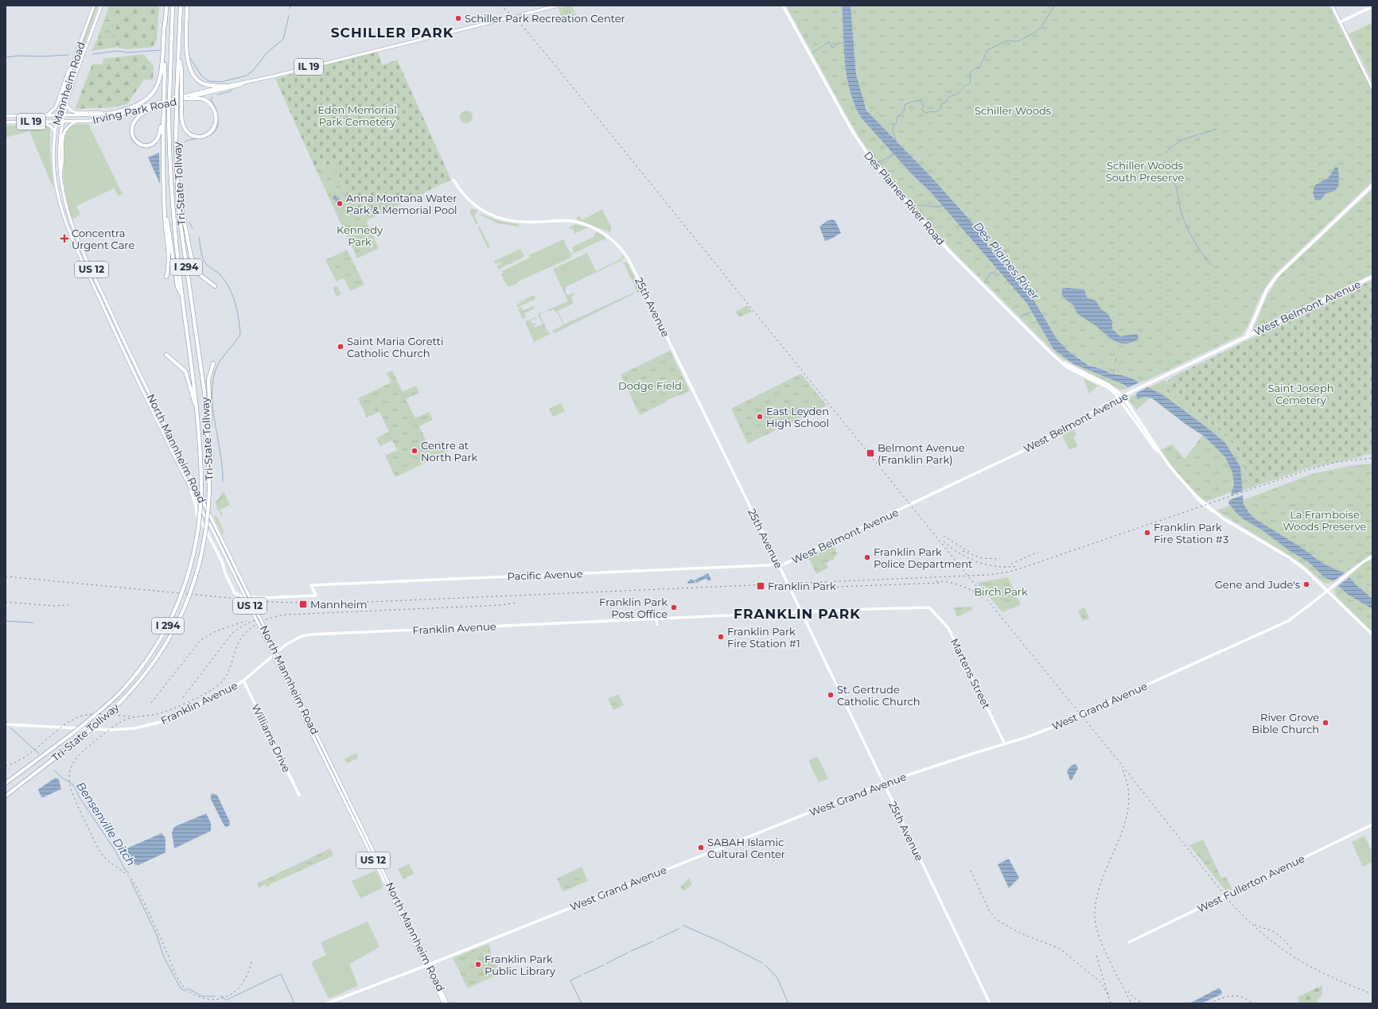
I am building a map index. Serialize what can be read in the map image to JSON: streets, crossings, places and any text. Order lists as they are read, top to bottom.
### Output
{
  "streets": {
    "highway": ["Tri-State Tollway", "I 294"],
    "main road": [
      "IL 19",
      "Mannheim Road",
      "Irving Park Road",
      "Des Plaines River Road",
      "US 12",
      "25th Avenue",
      "West Belmont Avenue",
      "North Mannheim Road",
      "Pacific Avenue",
      "Franklin Avenue",
      "Martens Street",
      "West Grand Avenue",
      "Williams Drive",
      "West Fullerton Avenue"
    ]
  },
  "crossings": [
    ["Mannheim Road", "Irving Park Road"],
    ["Mannheim Road", "North Mannheim Road"],
    ["Irving Park Road", "I 294"],
    ["Tri-State Tollway", "I 294"],
    ["Des Plaines River Road", "West Belmont Avenue"],
    ["Des Plaines River Road", "West Grand Avenue"],
    ["25th Avenue", "West Belmont Avenue"],
    ["25th Avenue", "Pacific Avenue"],
    ["25th Avenue", "Franklin Avenue"],
    ["25th Avenue", "West Grand Avenue"],
    ["West Belmont Avenue", "Pacific Avenue"],
    ["North Mannheim Road", "West Grand Avenue"],
    ["Franklin Avenue", "Martens Street"],
    ["Franklin Avenue", "Williams Drive"],
    ["Martens Street", "West Grand Avenue"]
  ],
  "districts": ["SCHILLER PARK", "FRANKLIN PARK"],
  "water": ["Des Plaines River", "Bensenville Ditch"],
  "parks": [
    "Eden Memorial Park Cemetery",
    "Schiller Woods",
    "Schiller Woods South Preserve",
    "Kennedy Park",
    "Dodge Field",
    "Saint Joseph Cemetery",
    "La Framboise Woods Preserve",
    "Birch Park"
  ],
  "places": {
    "other": [
      "Schiller Park Recreation Center",
      "Anna Montana Water Park & Memorial Pool",
      "Saint Maria Goretti Catholic Church",
      "East Leyden High School",
      "Centre at North Park",
      "Franklin Park Fire Station #3",
      "Franklin Park Police Department",
      "Gene and Jude's",
      "Franklin Park Post Office",
      "Franklin Park Fire Station #1",
      "St. Gertrude Catholic Church",
      "River Grove Bible Church",
      "SABAH Islamic Cultural Center",
      "Franklin Park Public Library"
    ],
    "health": ["Concentra Urgent Care"],
    "transit": ["Belmont Avenue (Franklin Park)", "Franklin Park", "Mannheim"]
  }
}
